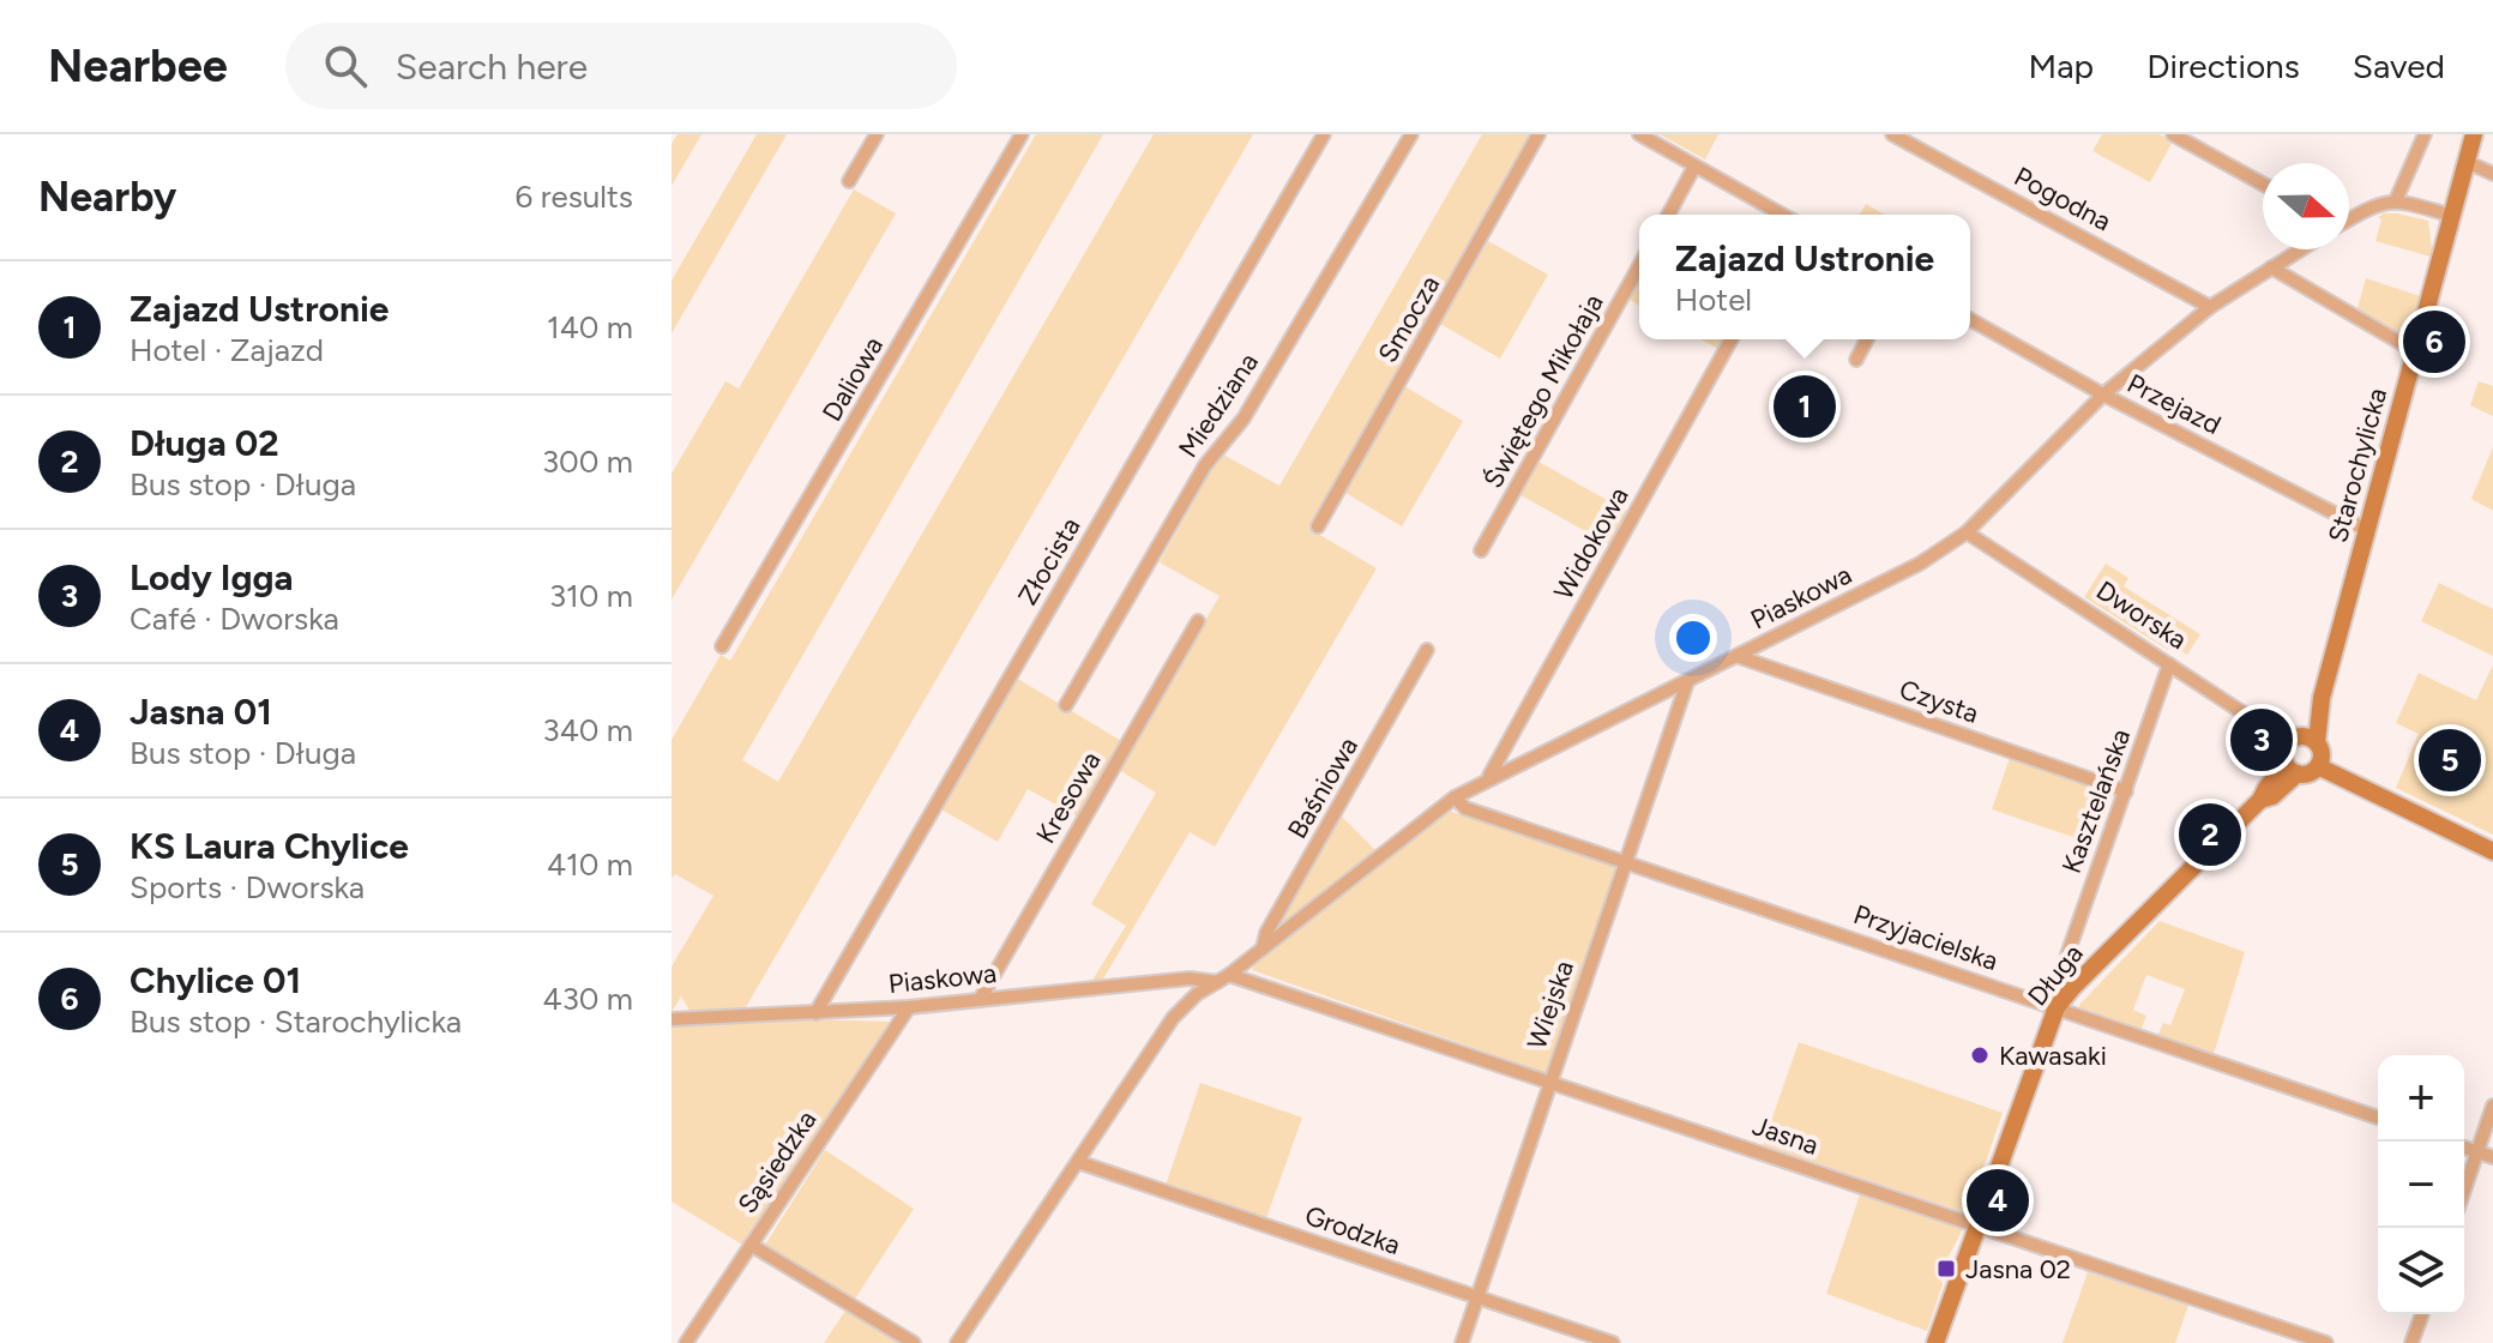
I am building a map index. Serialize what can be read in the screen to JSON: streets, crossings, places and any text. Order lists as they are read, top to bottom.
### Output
{
  "streets": {
    "street": [
      "Pogodna",
      "Smocza",
      "Daliowa",
      "Świętego Mikołaja",
      "Przejazd",
      "Miedziana",
      "Starochylicka",
      "Widokowa",
      "Złocista",
      "Piaskowa",
      "Dworska",
      "Czysta",
      "Baśniowa",
      "Kresowa",
      "Kasztelańska",
      "Przyjacielska",
      "Długa",
      "Wiejska",
      "Jasna",
      "Sąsiedzka",
      "Grodzka"
    ]
  },
  "crossings": [
    ["Pogodna", "Piaskowa"],
    ["Przejazd", "Starochylicka"],
    ["Przejazd", "Piaskowa"],
    ["Starochylicka", "Dworska"],
    ["Starochylicka", "Długa"],
    ["Widokowa", "Piaskowa"],
    ["Złocista", "Piaskowa"],
    ["Piaskowa", "Dworska"],
    ["Piaskowa", "Czysta"],
    ["Piaskowa", "Baśniowa"],
    ["Piaskowa", "Kresowa"],
    ["Piaskowa", "Przyjacielska"],
    ["Piaskowa", "Wiejska"],
    ["Piaskowa", "Jasna"],
    ["Piaskowa", "Sąsiedzka"],
    ["Piaskowa", "Grodzka"],
    ["Dworska", "Kasztelańska"],
    ["Dworska", "Długa"],
    ["Czysta", "Kasztelańska"],
    ["Przyjacielska", "Długa"],
    ["Przyjacielska", "Wiejska"],
    ["Długa", "Jasna"],
    ["Wiejska", "Jasna"],
    ["Wiejska", "Grodzka"]
  ],
  "places": {
    "other": ["Kawasaki"],
    "transit": ["Jasna 02"]
  },
  "north": "right",
  "page": {
    "header": "Nearbee",
    "search": "Search here",
    "nav": ["Map", "Directions", "Saved"],
    "heading": ["Nearby", "6 results"],
    "popup": ["Zajazd Ustronie", "Hotel"],
    "list": [
      {
        "mark": "1",
        "name": "Zajazd Ustronie",
        "note": "Hotel · Zajazd",
        "value": "140 m"
      },
      {
        "mark": "2",
        "name": "Długa 02",
        "note": "Bus stop · Długa",
        "value": "300 m"
      },
      {
        "mark": "3",
        "name": "Lody Igga",
        "note": "Café · Dworska",
        "value": "310 m"
      },
      {
        "mark": "4",
        "name": "Jasna 01",
        "note": "Bus stop · Długa",
        "value": "340 m"
      },
      {
        "mark": "5",
        "name": "KS Laura Chylice",
        "note": "Sports · Dworska",
        "value": "410 m"
      },
      {
        "mark": "6",
        "name": "Chylice 01",
        "note": "Bus stop · Starochylicka",
        "value": "430 m"
      }
    ],
    "pins": [
      "6",
      "1",
      "3",
      "5",
      "2",
      "4"
    ],
    "map_buttons": ["+", "−"]
  }
}
